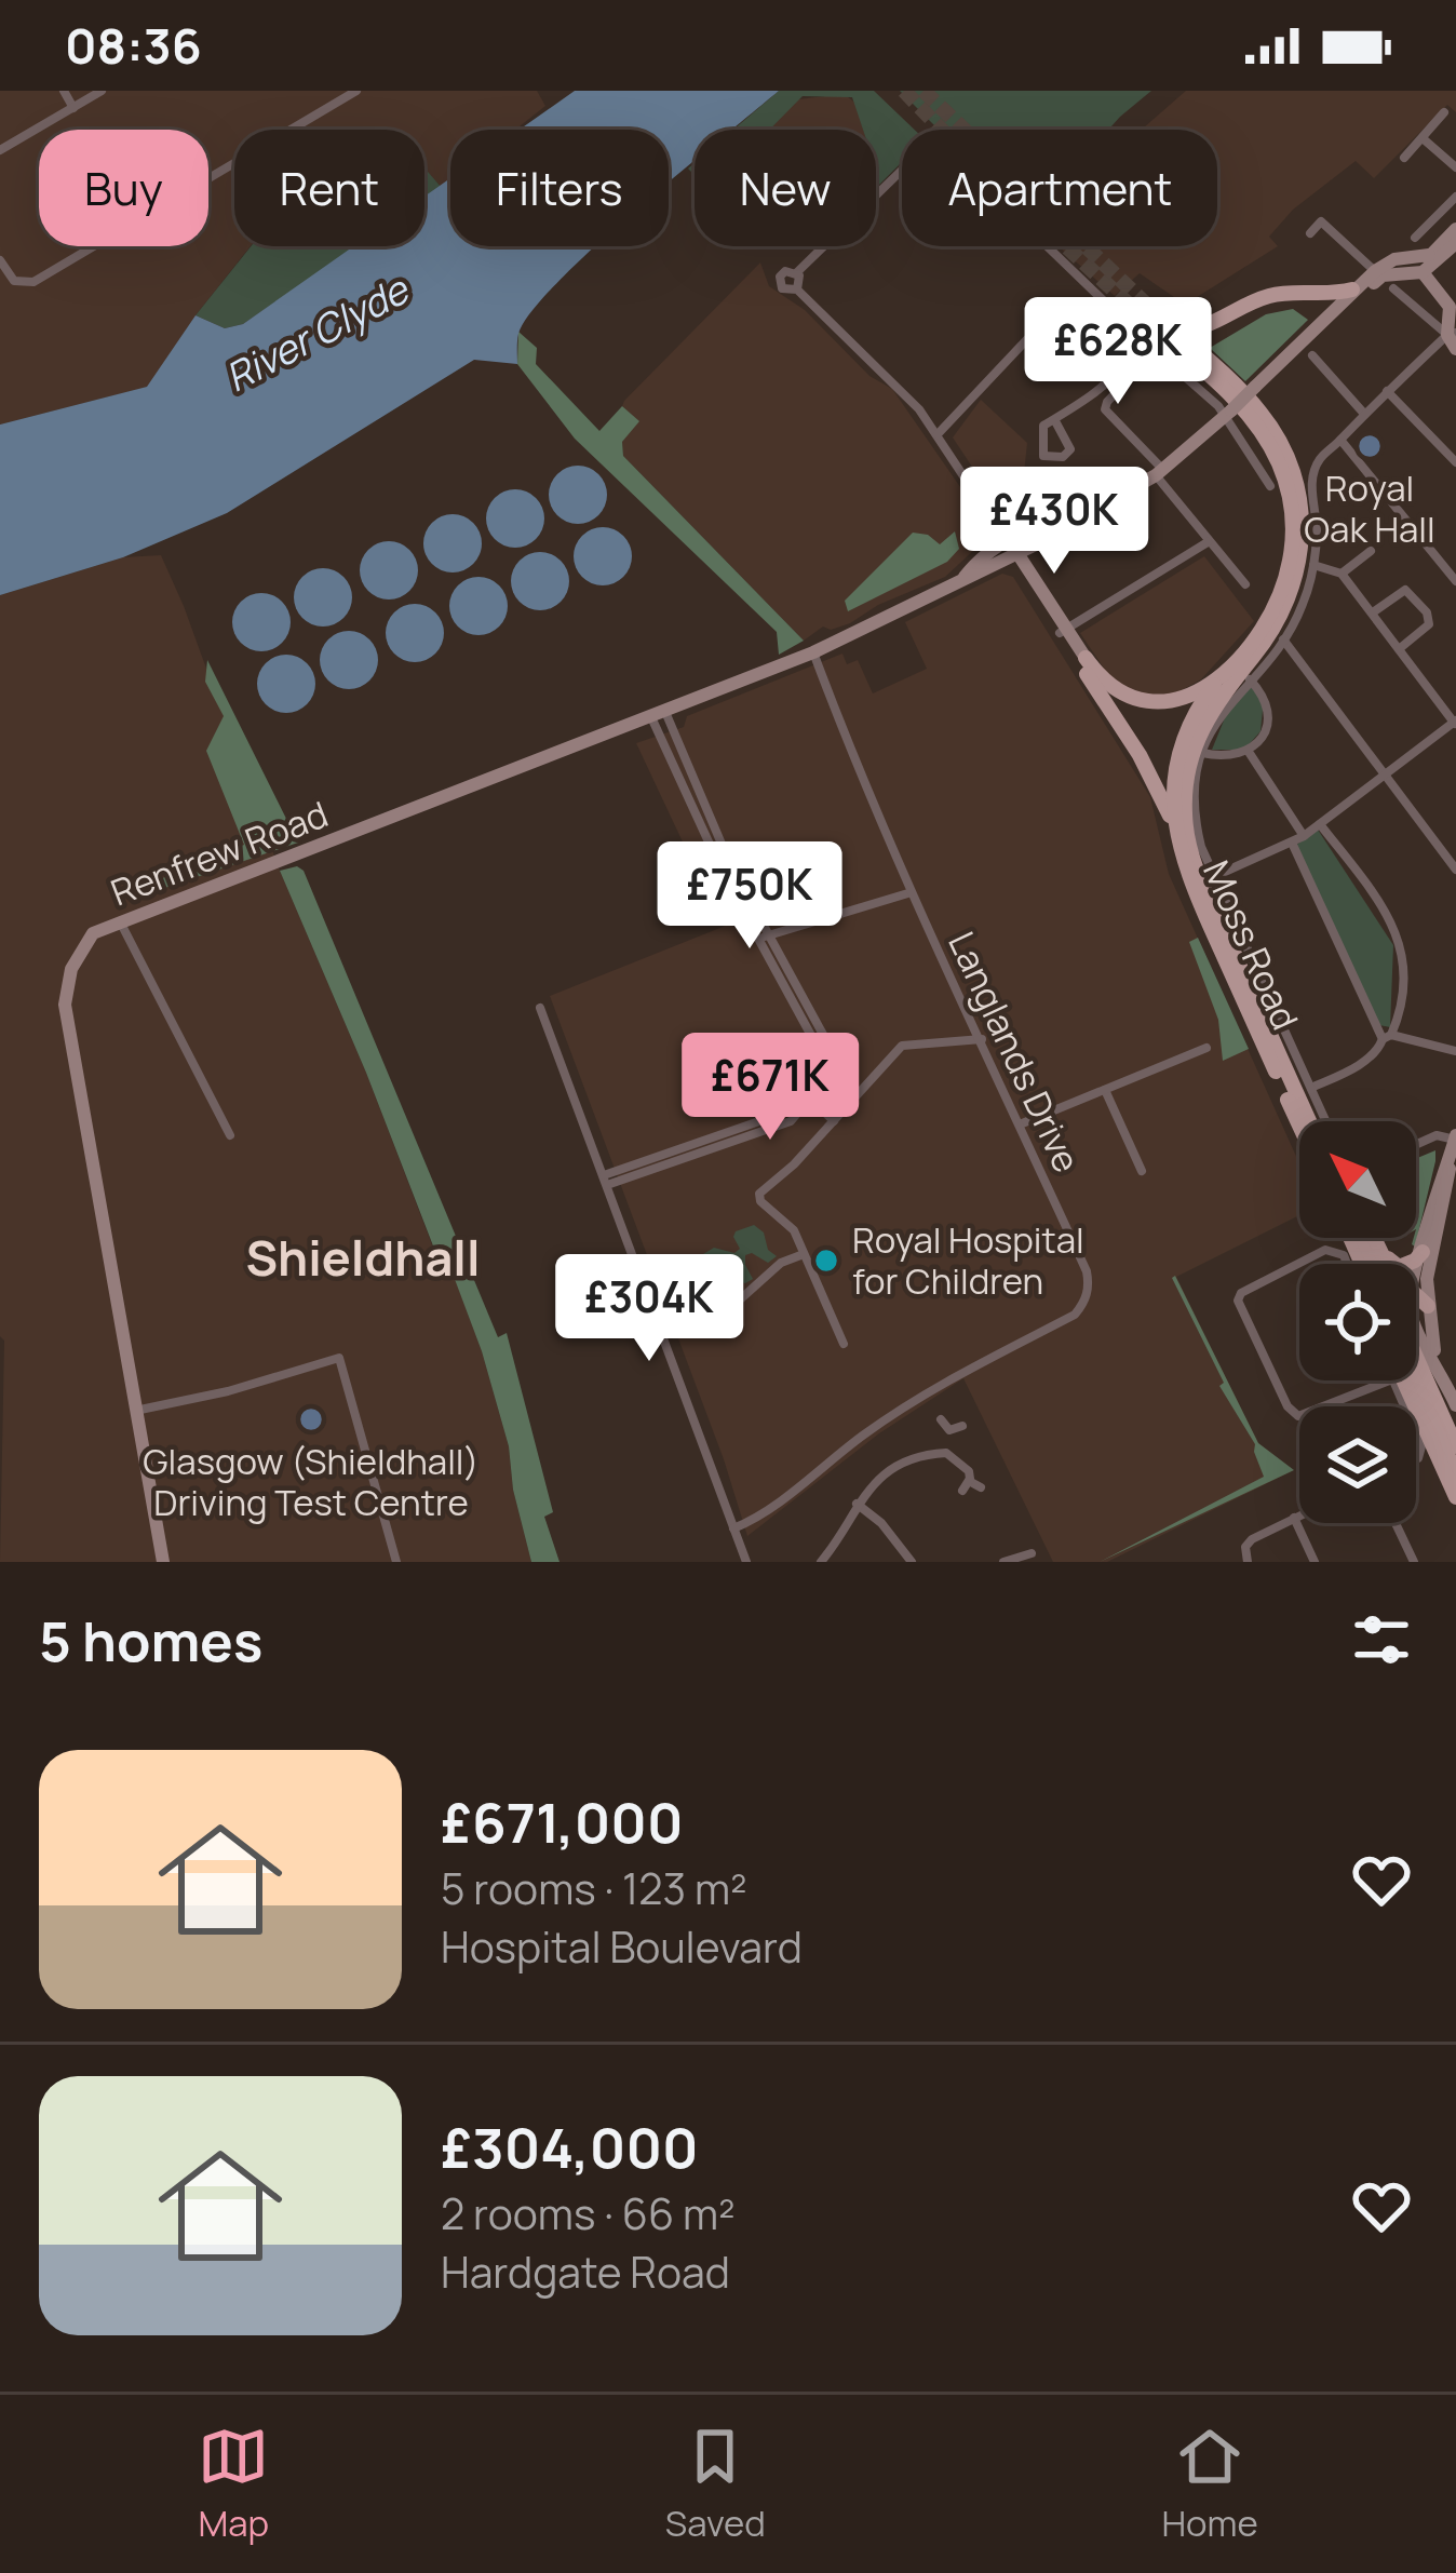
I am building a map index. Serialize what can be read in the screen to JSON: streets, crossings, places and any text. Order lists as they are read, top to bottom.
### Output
{
  "streets": {
    "main road": ["Moss Road"],
    "street": ["Renfrew Road", "Langlands Drive"]
  },
  "crossings": [
    ["Renfrew Road", "Langlands Drive"]
  ],
  "districts": ["Shieldhall"],
  "water": ["River Clyde"],
  "places": ["Royal Oak Hall", "Royal Hospital for Children", "Glasgow (Shieldhall) Driving Test Centre"],
  "north": "top left",
  "page": {
    "status": "08:36",
    "chip": [
      "Buy",
      "Rent",
      "Filters",
      "New",
      "Apartment"
    ],
    "price": [
      "£628K",
      "£430K",
      "£750K",
      "£671K",
      "£304K"
    ],
    "heading": "5 homes",
    "list": [
      {
        "name": "£671,000",
        "note": "5 rooms · 123 m² · Hospital Boulevard"
      },
      {
        "name": "£304,000",
        "note": "2 rooms · 66 m² · Hardgate Road"
      }
    ],
    "tabs": ["Map", "Saved", "Home"]
  }
}
